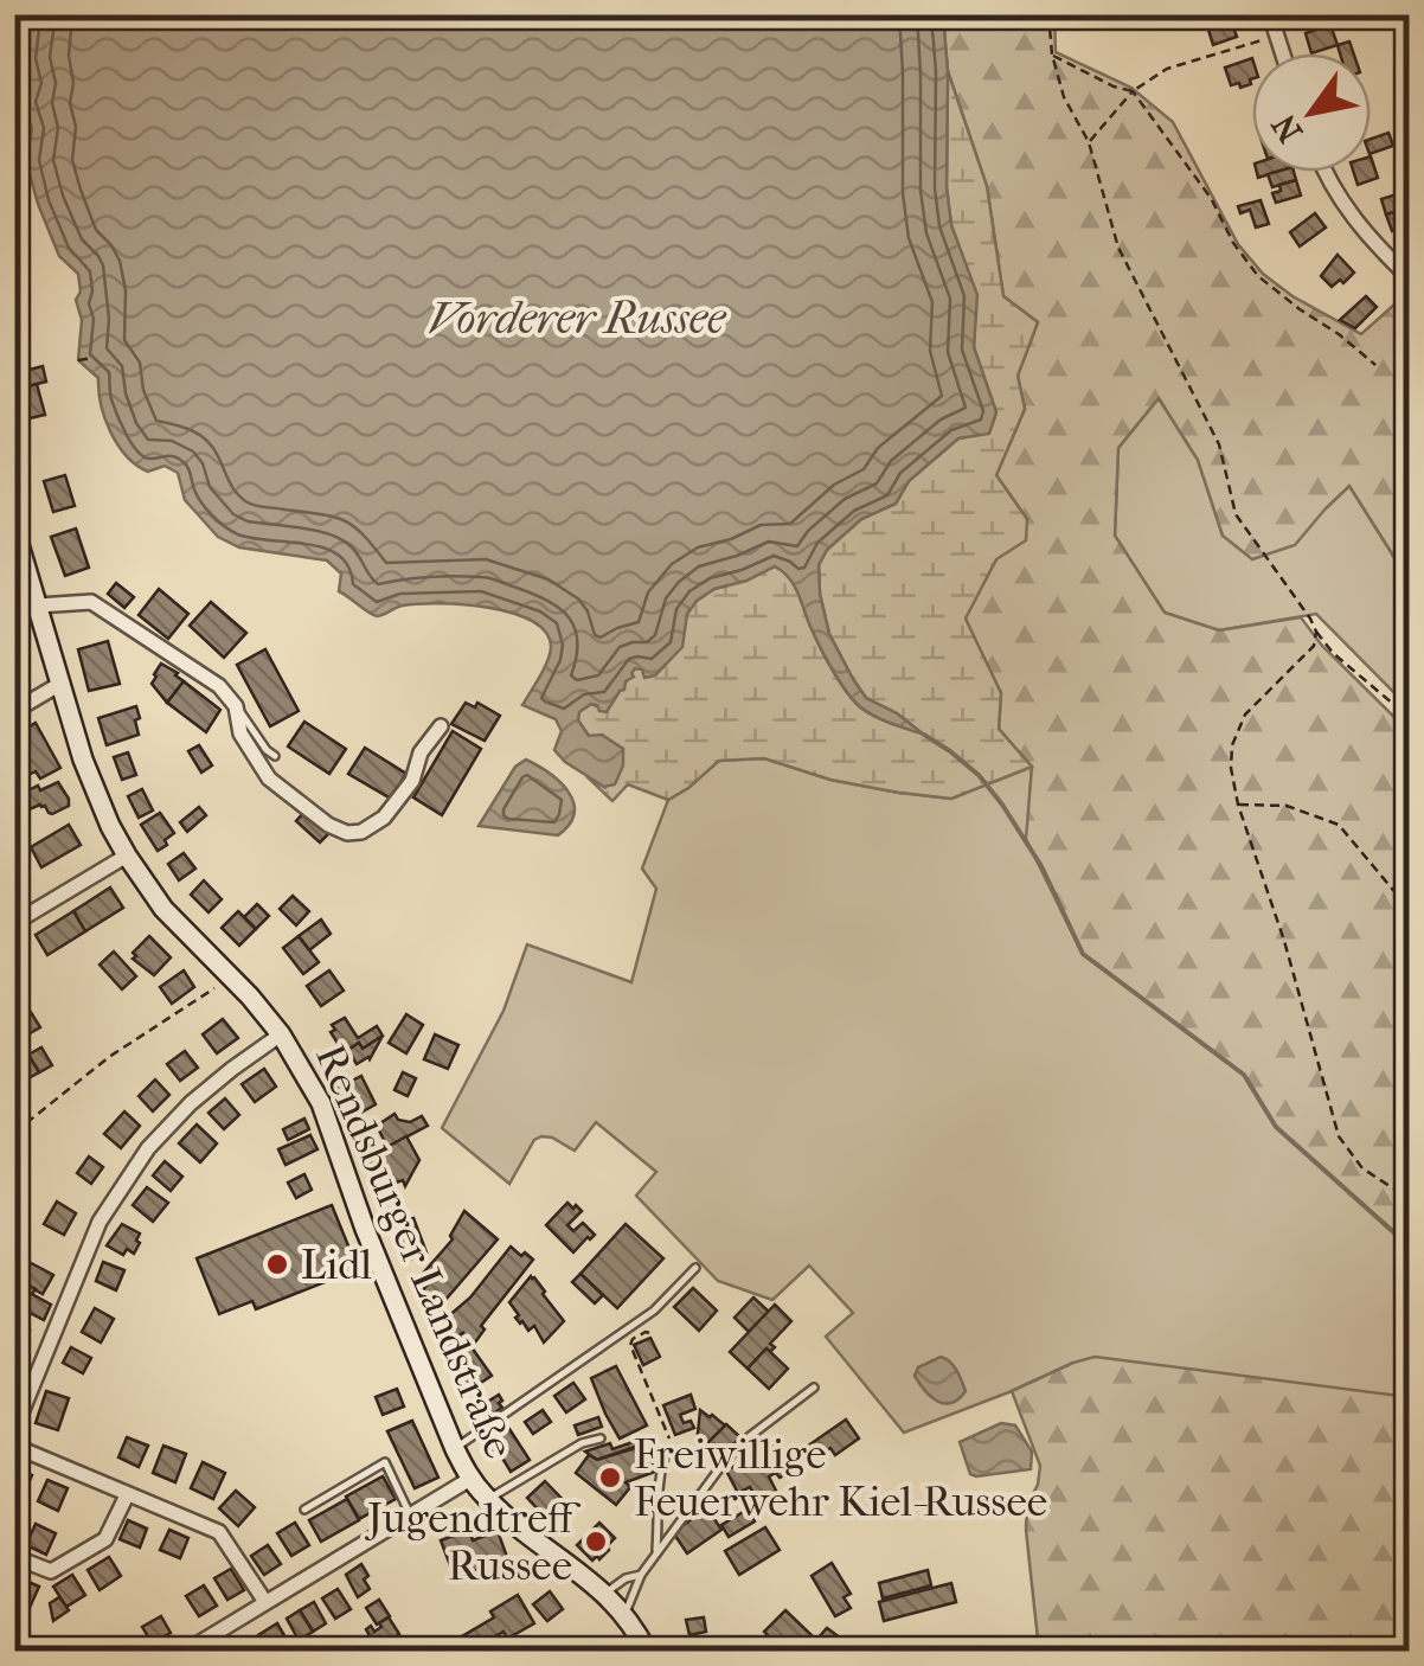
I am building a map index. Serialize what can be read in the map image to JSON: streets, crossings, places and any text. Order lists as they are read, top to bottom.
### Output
{
  "streets": {
    "street": ["Rendsburger Landstraße"]
  },
  "water": ["Vorderer Russee"],
  "places": ["Lidl", "Freiwillige Feuerwehr Kiel-Russee", "Jugendtreff Russee"],
  "north": "bottom left"
}
